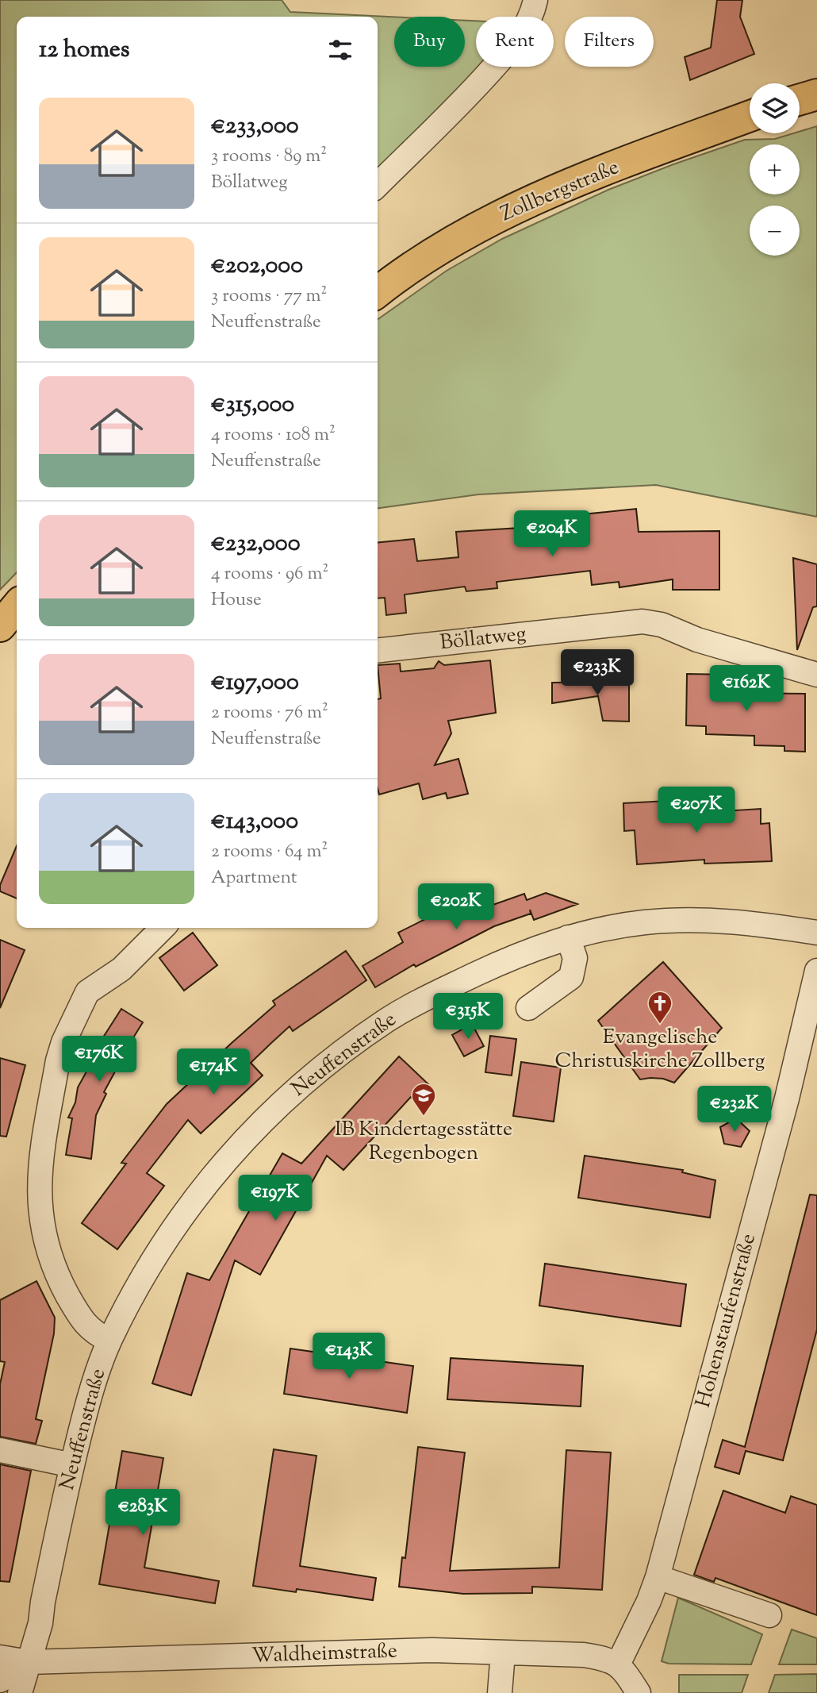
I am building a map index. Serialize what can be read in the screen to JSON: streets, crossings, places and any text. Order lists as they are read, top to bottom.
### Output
{
  "streets": {
    "main road": ["Zollbergstraße"],
    "street": [
      "Böllatweg",
      "Neuffenstraße",
      "Hohenstaufenstraße",
      "Waldheimstraße"
    ]
  },
  "crossings": [
    ["Neuffenstraße", "Waldheimstraße"],
    ["Hohenstaufenstraße", "Waldheimstraße"]
  ],
  "places": {
    "church": ["Evangelische Christuskirche Zollberg"],
    "school or university": ["IB Kindertagesstätte Regenbogen"]
  },
  "page": {
    "chip": ["Buy", "Rent", "Filters"],
    "heading": "12 homes",
    "map_buttons": ["+", "−"],
    "list": [
      {
        "name": "€233,000",
        "note": "3 rooms · 89 m² · Böllatweg"
      },
      {
        "name": "€202,000",
        "note": "3 rooms · 77 m² · Neuffenstraße"
      },
      {
        "name": "€315,000",
        "note": "4 rooms · 108 m² · Neuffenstraße"
      },
      {
        "name": "€232,000",
        "note": "4 rooms · 96 m² · House"
      },
      {
        "name": "€197,000",
        "note": "2 rooms · 76 m² · Neuffenstraße"
      },
      {
        "name": "€143,000",
        "note": "2 rooms · 64 m² · Apartment"
      }
    ],
    "price": [
      "€204K",
      "€233K",
      "€162K",
      "€207K",
      "€202K",
      "€315K",
      "€176K",
      "€174K",
      "€232K",
      "€197K",
      "€143K",
      "€283K"
    ]
  }
}
